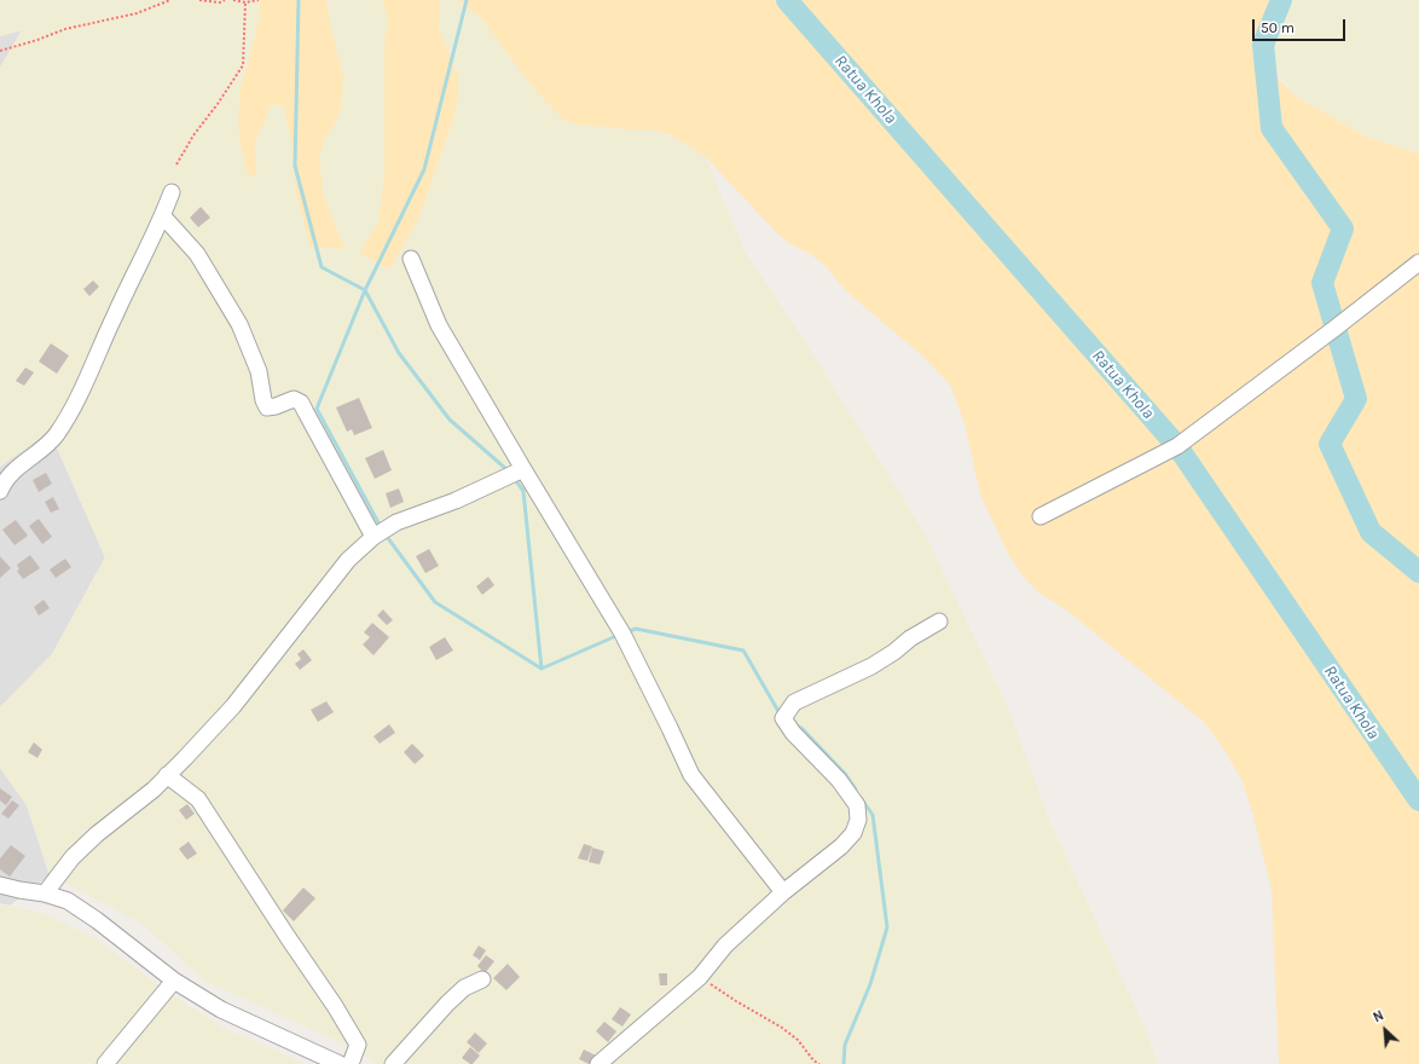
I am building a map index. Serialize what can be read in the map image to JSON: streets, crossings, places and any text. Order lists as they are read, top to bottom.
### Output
{
  "water": ["Ratua Khola"],
  "scale_bar": "50 m",
  "north": "top left"
}
